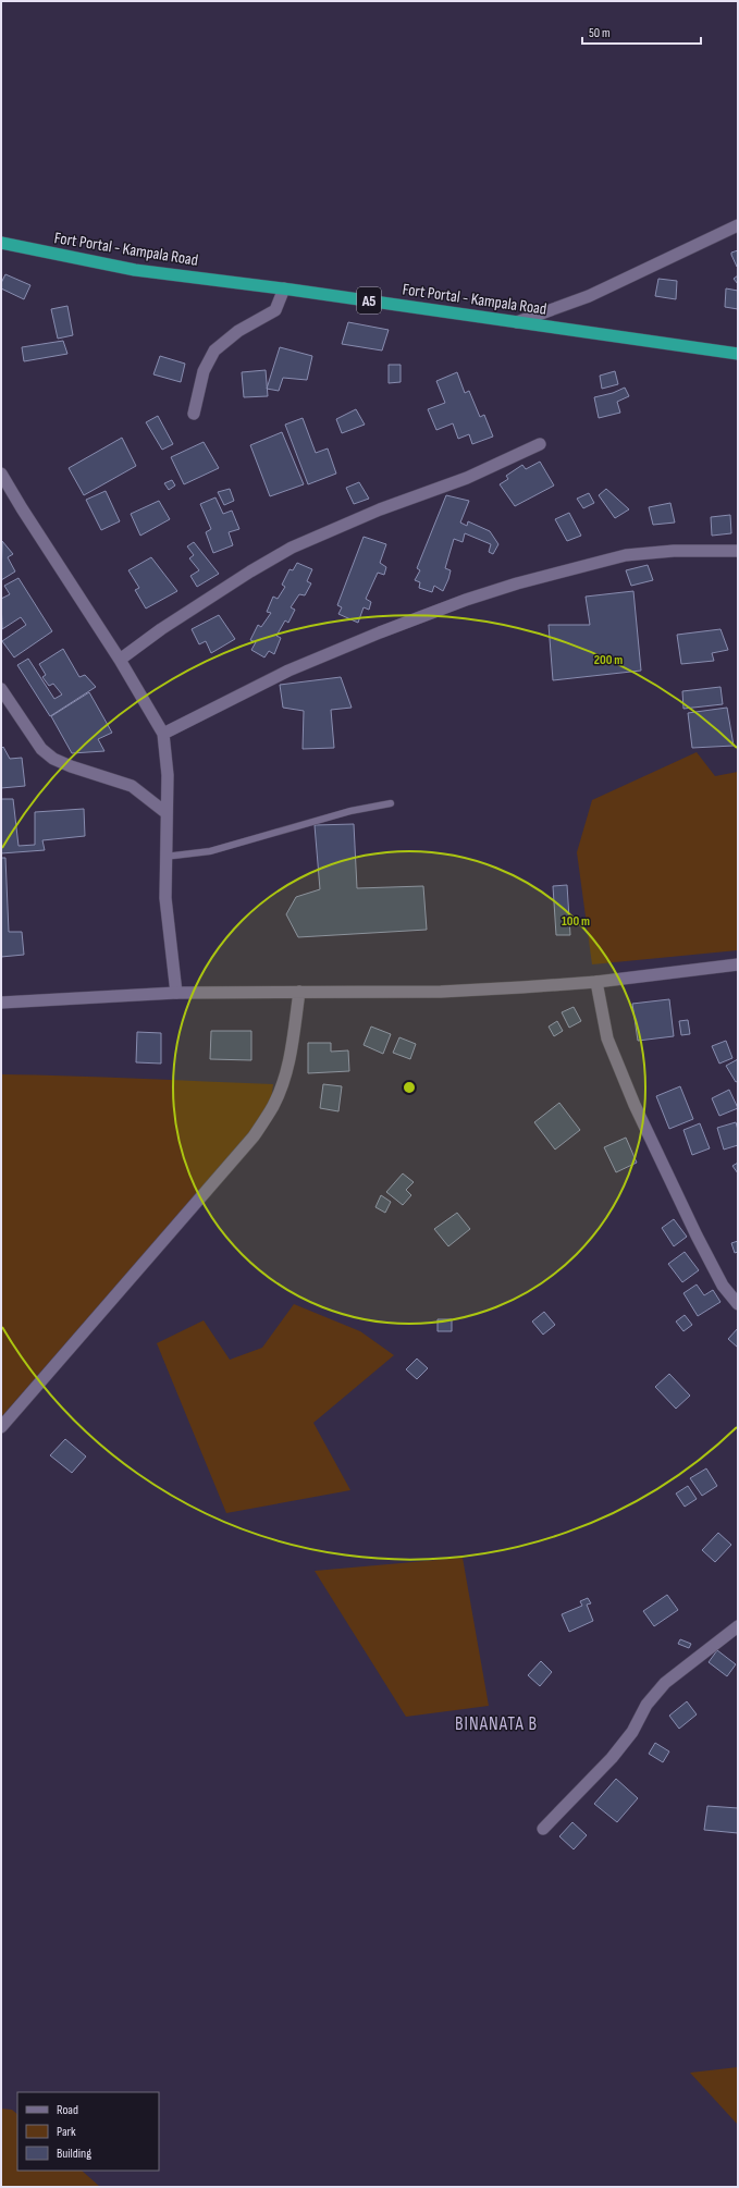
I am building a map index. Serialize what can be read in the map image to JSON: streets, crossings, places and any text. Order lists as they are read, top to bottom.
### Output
{
  "streets": {
    "highway": ["Fort Portal - Kampala Road", "A5"]
  },
  "districts": ["BINANATA B"],
  "legend": ["Road", "Park", "Building"],
  "scale_bar": "50 m",
  "rings": ["200 m", "100 m"]
}
